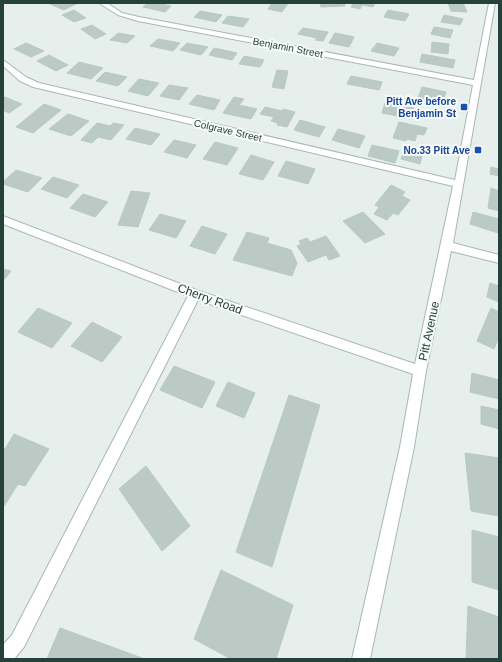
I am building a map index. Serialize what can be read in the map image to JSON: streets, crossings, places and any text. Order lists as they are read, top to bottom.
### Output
{
  "streets": {
    "street": [
      "Benjamin Street",
      "Colgrave Street",
      "Cherry Road",
      "Pitt Avenue"
    ]
  },
  "crossings": [
    ["Benjamin Street", "Pitt Avenue"],
    ["Colgrave Street", "Pitt Avenue"],
    ["Cherry Road", "Pitt Avenue"]
  ],
  "places": {
    "transit": ["Pitt Ave before Benjamin St", "No.33 Pitt Ave"]
  }
}
